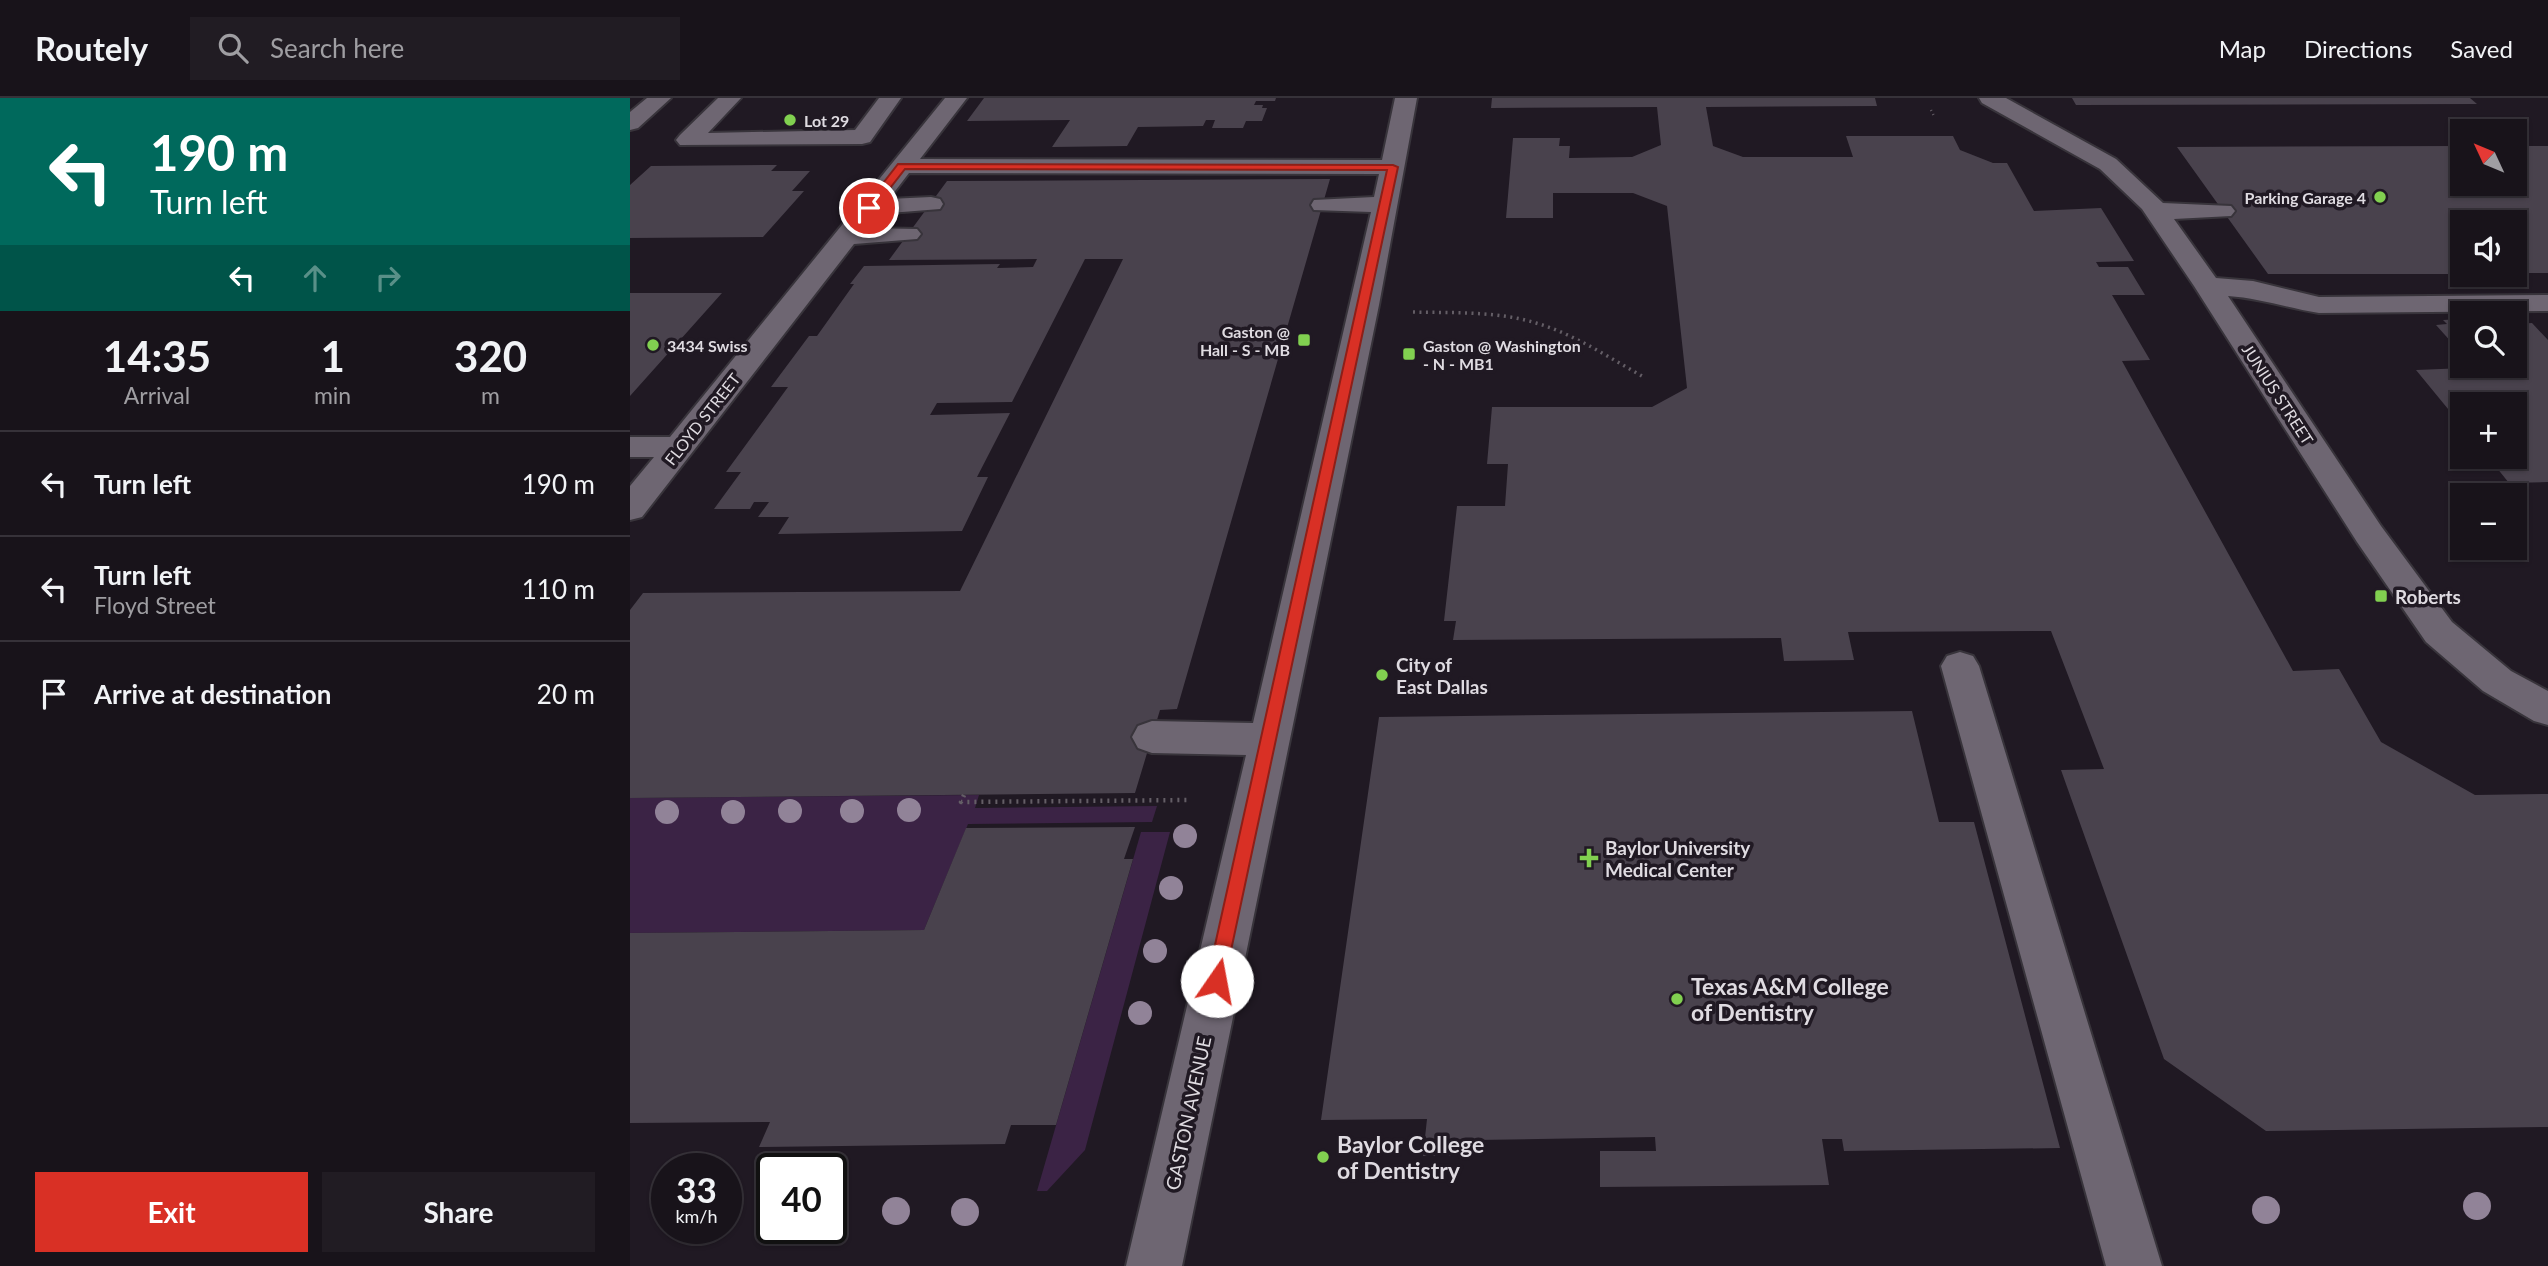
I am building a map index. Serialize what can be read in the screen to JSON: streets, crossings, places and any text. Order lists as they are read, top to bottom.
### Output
{
  "streets": {
    "street": ["JUNIUS STREET", "FLOYD STREET", "GASTON AVENUE"]
  },
  "places": {
    "other": [
      "Lot 29",
      "Parking Garage 4",
      "3434 Swiss",
      "City of East Dallas",
      "Texas A&M College of Dentistry",
      "Baylor College of Dentistry"
    ],
    "transit": ["Gaston @ Hall - S - MB", "Gaston @ Washington - N - MB1", "Roberts"],
    "health": ["Baylor University Medical Center"]
  },
  "north": "top left",
  "page": {
    "header": "Routely",
    "search": "Search here",
    "nav": ["Map", "Directions", "Saved"],
    "turn": ["190 m", "Turn left"],
    "map_buttons": ["+", "−"],
    "eta": [
      "14:35",
      "Arrival",
      "1",
      "min",
      "320",
      "m"
    ],
    "list": [
      {
        "name": "Turn left",
        "value": "190 m"
      },
      {
        "name": "Turn left",
        "note": "Floyd Street",
        "value": "110 m"
      },
      {
        "name": "Arrive at destination",
        "value": "20 m"
      }
    ],
    "speed": "33 km/h",
    "limit": "40",
    "buttons": ["Exit", "Share"]
  }
}
